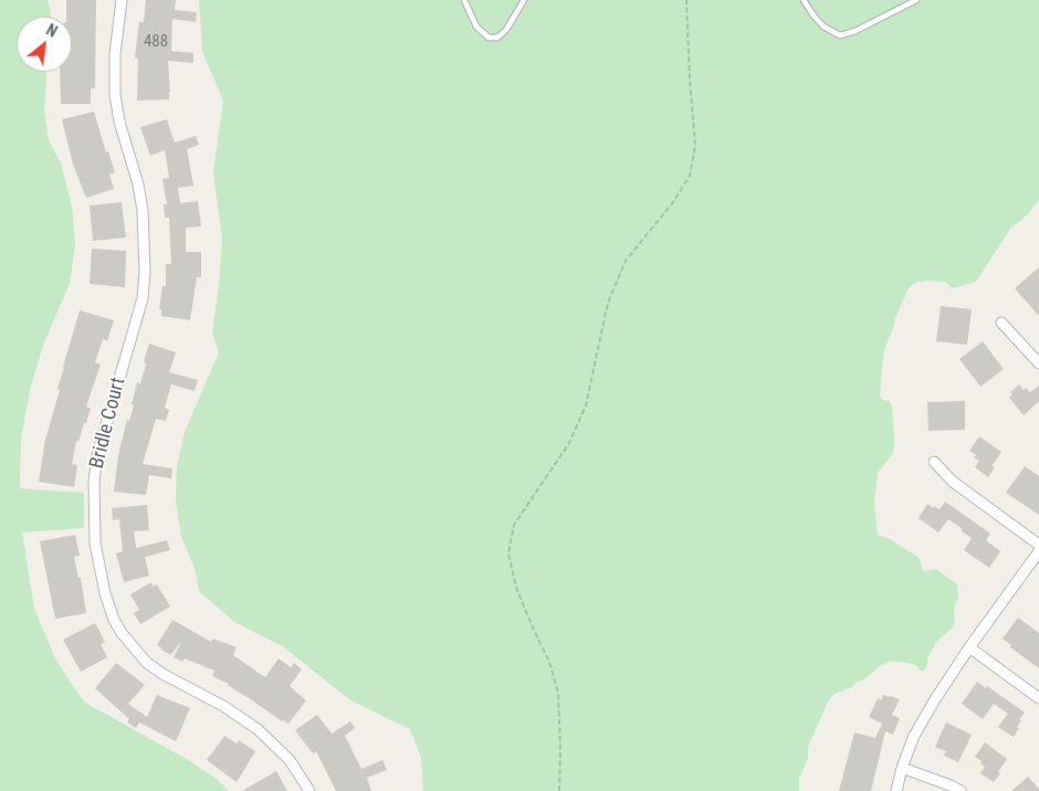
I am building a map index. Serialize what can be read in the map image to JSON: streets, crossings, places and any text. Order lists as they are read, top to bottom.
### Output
{
  "streets": {
    "street": ["Bridle Court"]
  },
  "house_numbers": ["488"],
  "north": "top right"
}
